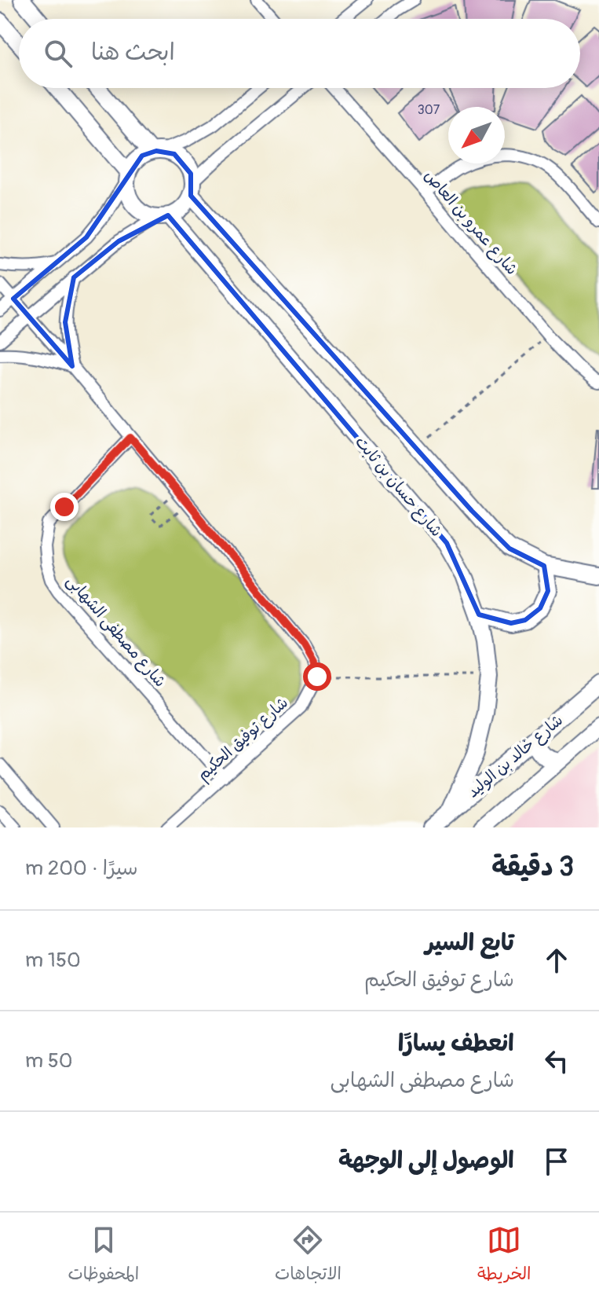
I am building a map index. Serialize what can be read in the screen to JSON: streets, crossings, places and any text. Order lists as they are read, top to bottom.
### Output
{
  "streets": {
    "street": [
      "شارع عمرو بن العاص",
      "شارع حسان بن ثابت",
      "شارع مصطفى الشهابى",
      "شارع توفيق الحكيم",
      "شارع خالد بن الوليد"
    ]
  },
  "crossings": [
    ["شارع حسان بن ثابت", "شارع خالد بن الوليد"],
    ["شارع مصطفى الشهابى", "شارع توفيق الحكيم"]
  ],
  "house_numbers": ["307"],
  "north": "bottom left",
  "page": {
    "search": "ابحث هنا",
    "heading": ["3 دقيقة", "سيرًا · 200 m"],
    "list": [
      ["تابع السير", "شارع توفيق الحكيم", "150 m"],
      ["انعطف يسارًا", "شارع مصطفى الشهابى", "50 m"],
      "الوصول إلى الوجهة"
    ],
    "nav": ["الخريطة", "الاتجاهات", "المحفوظات"]
  }
}
